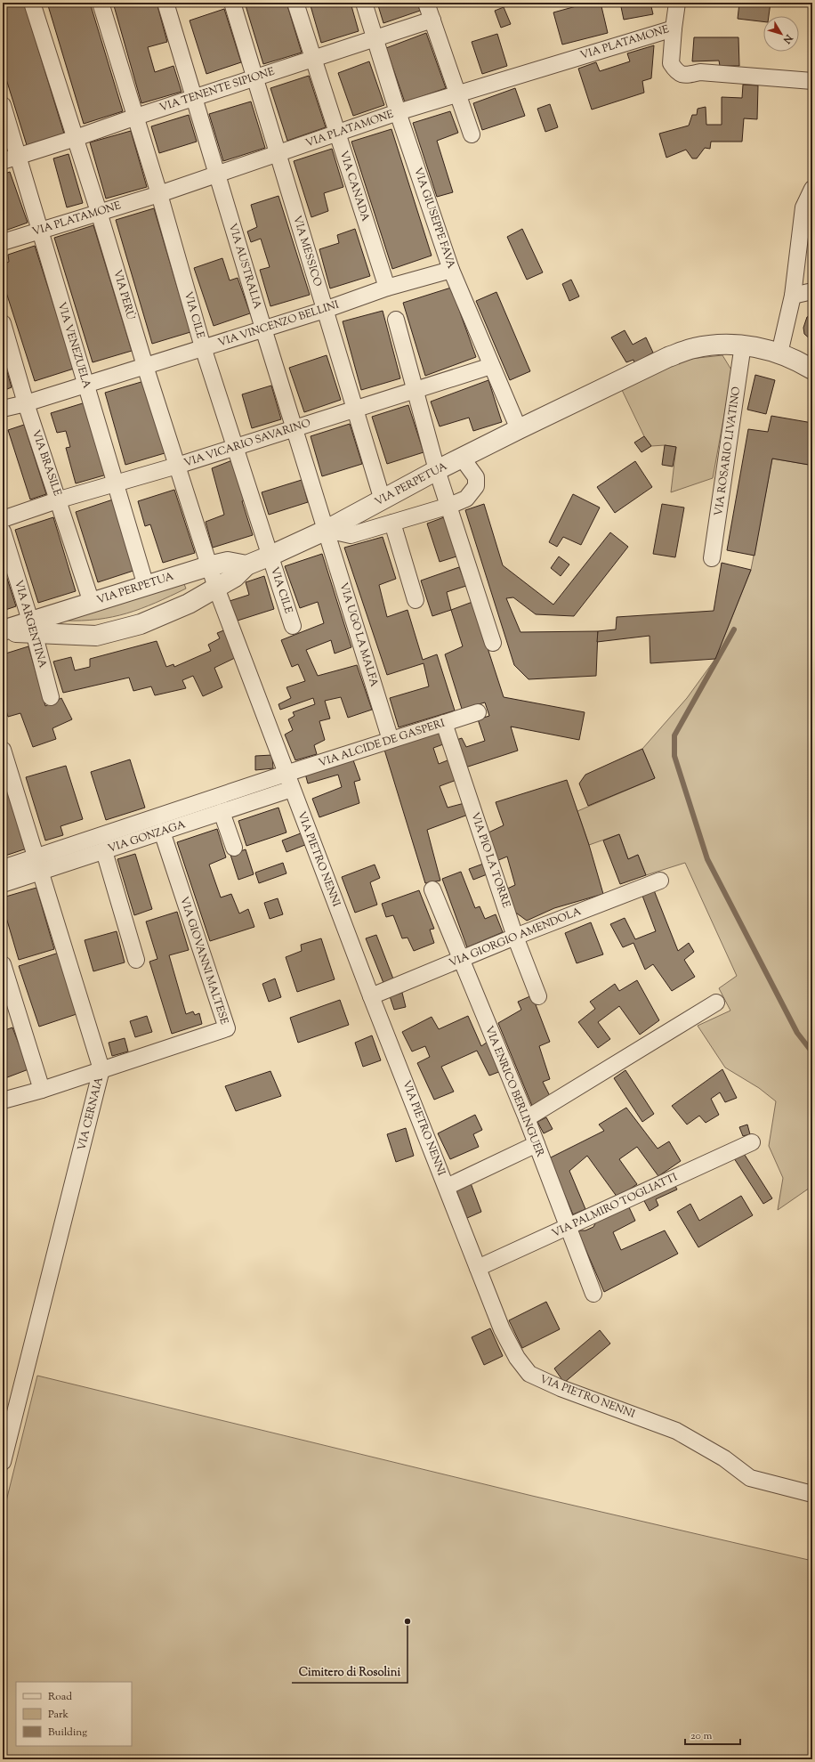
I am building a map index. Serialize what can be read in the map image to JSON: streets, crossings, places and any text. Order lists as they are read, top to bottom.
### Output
{
  "streets": {
    "street": [
      "VIA PLATAMONE",
      "VIA TENENTE SIPIONE",
      "VIA CANADA",
      "VIA GIUSEPPE FAVA",
      "VIA MESSICO",
      "VIA AUSTRALIA",
      "VIA PERÙ",
      "VIA CILE",
      "VIA VINCENZO BELLINI",
      "VIA VENEZUELA",
      "VIA VICARIO SAVARINO",
      "VIA ROSARIO LIVATINO",
      "VIA BRASILE",
      "VIA PERPETUA",
      "VIA ARGENTINA",
      "VIA UGO LA MALFA",
      "VIA ALCIDE DE GASPERI",
      "VIA GONZAGA",
      "VIA PIETRO NENNI",
      "VIA PIO LA TORRE",
      "VIA GIORGIO AMENDOLA",
      "VIA GIOVANNI MALTESE",
      "VIA ENRICO BERLINGUER",
      "VIA CERNAIA",
      "VIA PALMIRO TOGLIATTI"
    ]
  },
  "crossings": [
    ["VIA PLATAMONE", "VIA CANADA"],
    ["VIA PLATAMONE", "VIA GIUSEPPE FAVA"],
    ["VIA PLATAMONE", "VIA MESSICO"],
    ["VIA PLATAMONE", "VIA AUSTRALIA"],
    ["VIA PLATAMONE", "VIA PERÙ"],
    ["VIA PLATAMONE", "VIA CILE"],
    ["VIA PLATAMONE", "VIA VENEZUELA"],
    ["VIA TENENTE SIPIONE", "VIA CANADA"],
    ["VIA TENENTE SIPIONE", "VIA GIUSEPPE FAVA"],
    ["VIA TENENTE SIPIONE", "VIA MESSICO"],
    ["VIA TENENTE SIPIONE", "VIA AUSTRALIA"],
    ["VIA TENENTE SIPIONE", "VIA PERÙ"],
    ["VIA TENENTE SIPIONE", "VIA CILE"],
    ["VIA TENENTE SIPIONE", "VIA VENEZUELA"],
    ["VIA CANADA", "VIA VINCENZO BELLINI"],
    ["VIA GIUSEPPE FAVA", "VIA VINCENZO BELLINI"],
    ["VIA GIUSEPPE FAVA", "VIA VICARIO SAVARINO"],
    ["VIA GIUSEPPE FAVA", "VIA PERPETUA"],
    ["VIA MESSICO", "VIA VINCENZO BELLINI"],
    ["VIA MESSICO", "VIA VICARIO SAVARINO"],
    ["VIA MESSICO", "VIA PERPETUA"],
    ["VIA AUSTRALIA", "VIA VINCENZO BELLINI"],
    ["VIA AUSTRALIA", "VIA VICARIO SAVARINO"],
    ["VIA AUSTRALIA", "VIA PERPETUA"],
    ["VIA AUSTRALIA", "VIA UGO LA MALFA"],
    ["VIA PERÙ", "VIA VINCENZO BELLINI"],
    ["VIA PERÙ", "VIA VICARIO SAVARINO"],
    ["VIA PERÙ", "VIA PERPETUA"],
    ["VIA PERÙ", "VIA PIETRO NENNI"],
    ["VIA CILE", "VIA VINCENZO BELLINI"],
    ["VIA CILE", "VIA VICARIO SAVARINO"],
    ["VIA CILE", "VIA PERPETUA"],
    ["VIA VINCENZO BELLINI", "VIA VENEZUELA"],
    ["VIA VINCENZO BELLINI", "VIA BRASILE"],
    ["VIA VENEZUELA", "VIA VICARIO SAVARINO"],
    ["VIA VENEZUELA", "VIA PERPETUA"],
    ["VIA VICARIO SAVARINO", "VIA BRASILE"],
    ["VIA ROSARIO LIVATINO", "VIA PERPETUA"],
    ["VIA BRASILE", "VIA PERPETUA"],
    ["VIA PERPETUA", "VIA ARGENTINA"],
    ["VIA PERPETUA", "VIA UGO LA MALFA"],
    ["VIA UGO LA MALFA", "VIA ALCIDE DE GASPERI"],
    ["VIA ALCIDE DE GASPERI", "VIA GONZAGA"],
    ["VIA ALCIDE DE GASPERI", "VIA PIETRO NENNI"],
    ["VIA ALCIDE DE GASPERI", "VIA PIO LA TORRE"],
    ["VIA GONZAGA", "VIA PIETRO NENNI"],
    ["VIA GONZAGA", "VIA GIOVANNI MALTESE"],
    ["VIA GONZAGA", "VIA CERNAIA"],
    ["VIA PIETRO NENNI", "VIA GIORGIO AMENDOLA"],
    ["VIA PIETRO NENNI", "VIA PALMIRO TOGLIATTI"],
    ["VIA PIO LA TORRE", "VIA GIORGIO AMENDOLA"],
    ["VIA GIORGIO AMENDOLA", "VIA ENRICO BERLINGUER"],
    ["VIA GIOVANNI MALTESE", "VIA CERNAIA"],
    ["VIA ENRICO BERLINGUER", "VIA PALMIRO TOGLIATTI"]
  ],
  "places": ["Cimitero di Rosolini"],
  "legend": ["Road", "Park", "Building"],
  "scale_bar": "20 m",
  "north": "bottom right"
}
